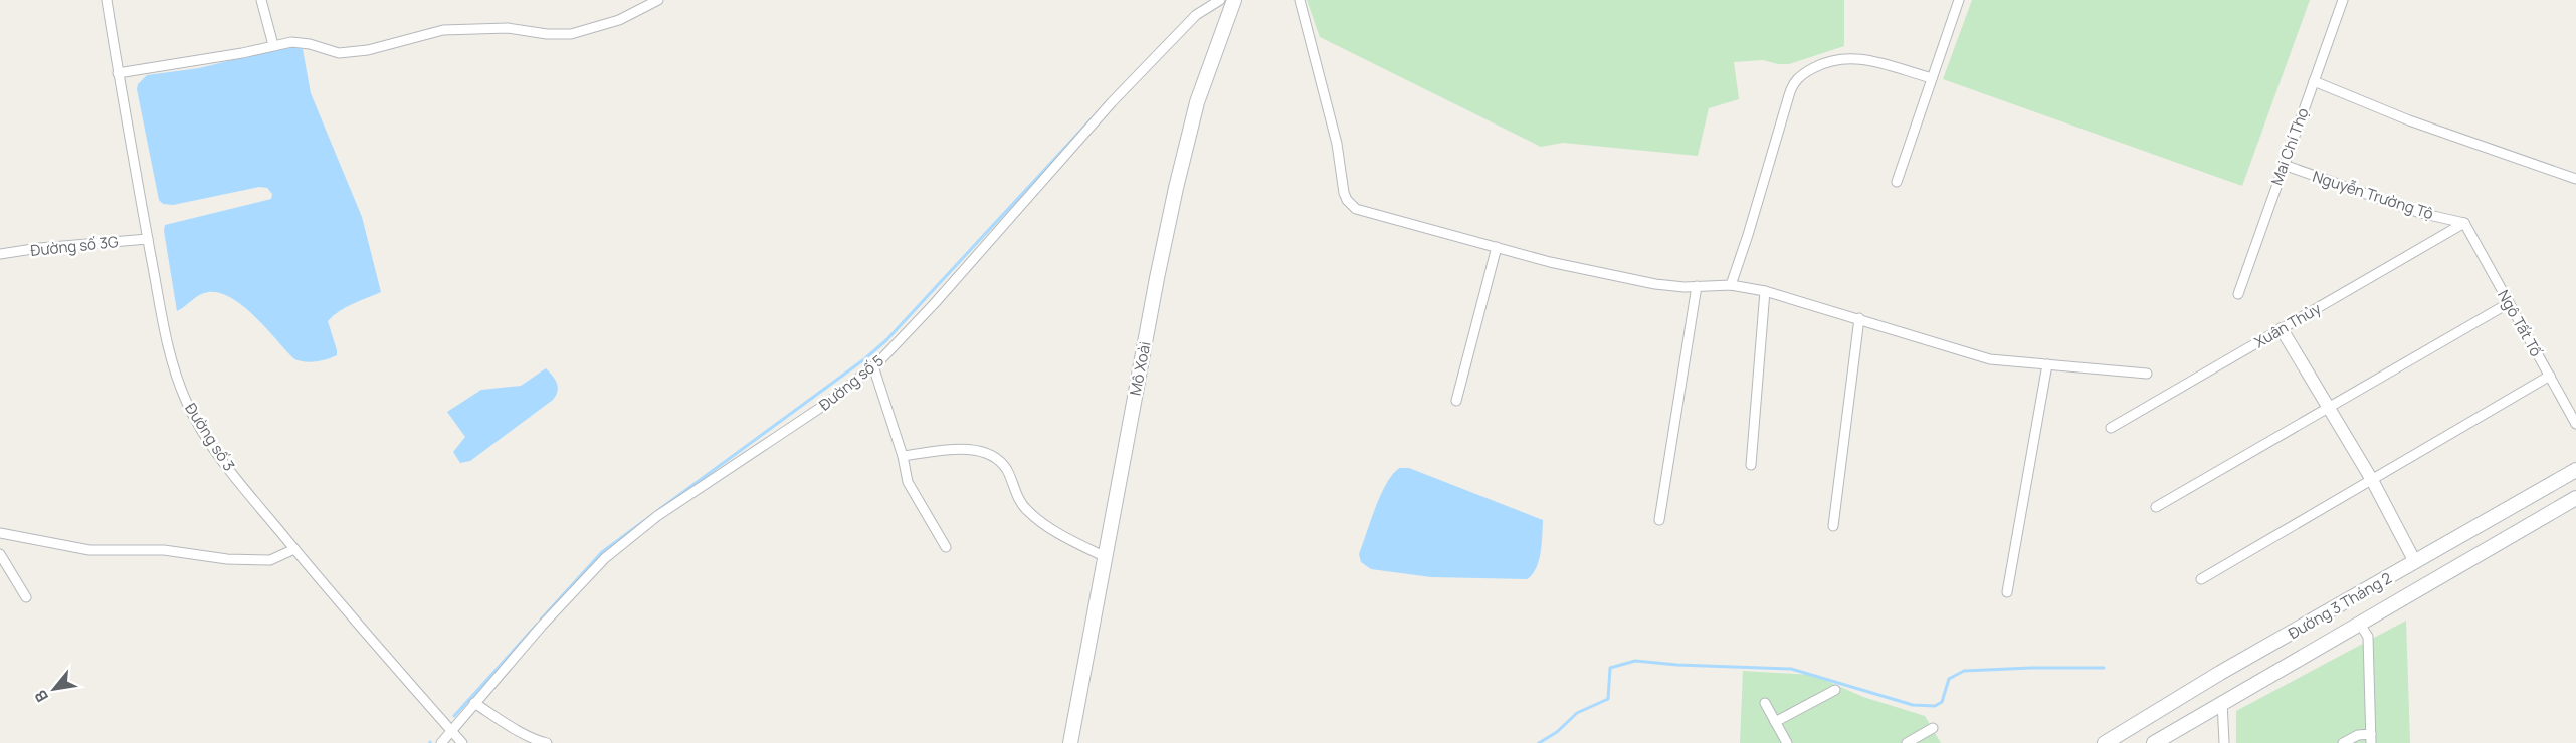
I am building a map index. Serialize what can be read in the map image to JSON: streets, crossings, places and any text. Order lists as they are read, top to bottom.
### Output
{
  "streets": {
    "main road": ["Mô Xoài", "Đường 3 Tháng 2"],
    "street": [
      "Mai Chí Thọ",
      "Nguyễn Trường Tộ",
      "Đường số 3G",
      "Ngô Tất Tố",
      "Xuân Thủy",
      "Đường số 5",
      "Đường số 3"
    ]
  },
  "crossings": [
    ["Mai Chí Thọ", "Nguyễn Trường Tộ"],
    ["Nguyễn Trường Tộ", "Ngô Tất Tố"],
    ["Nguyễn Trường Tộ", "Xuân Thủy"],
    ["Đường số 3G", "Đường số 3"],
    ["Ngô Tất Tố", "Xuân Thủy"],
    ["Đường số 5", "Đường số 3"]
  ],
  "north": "bottom left"
}
